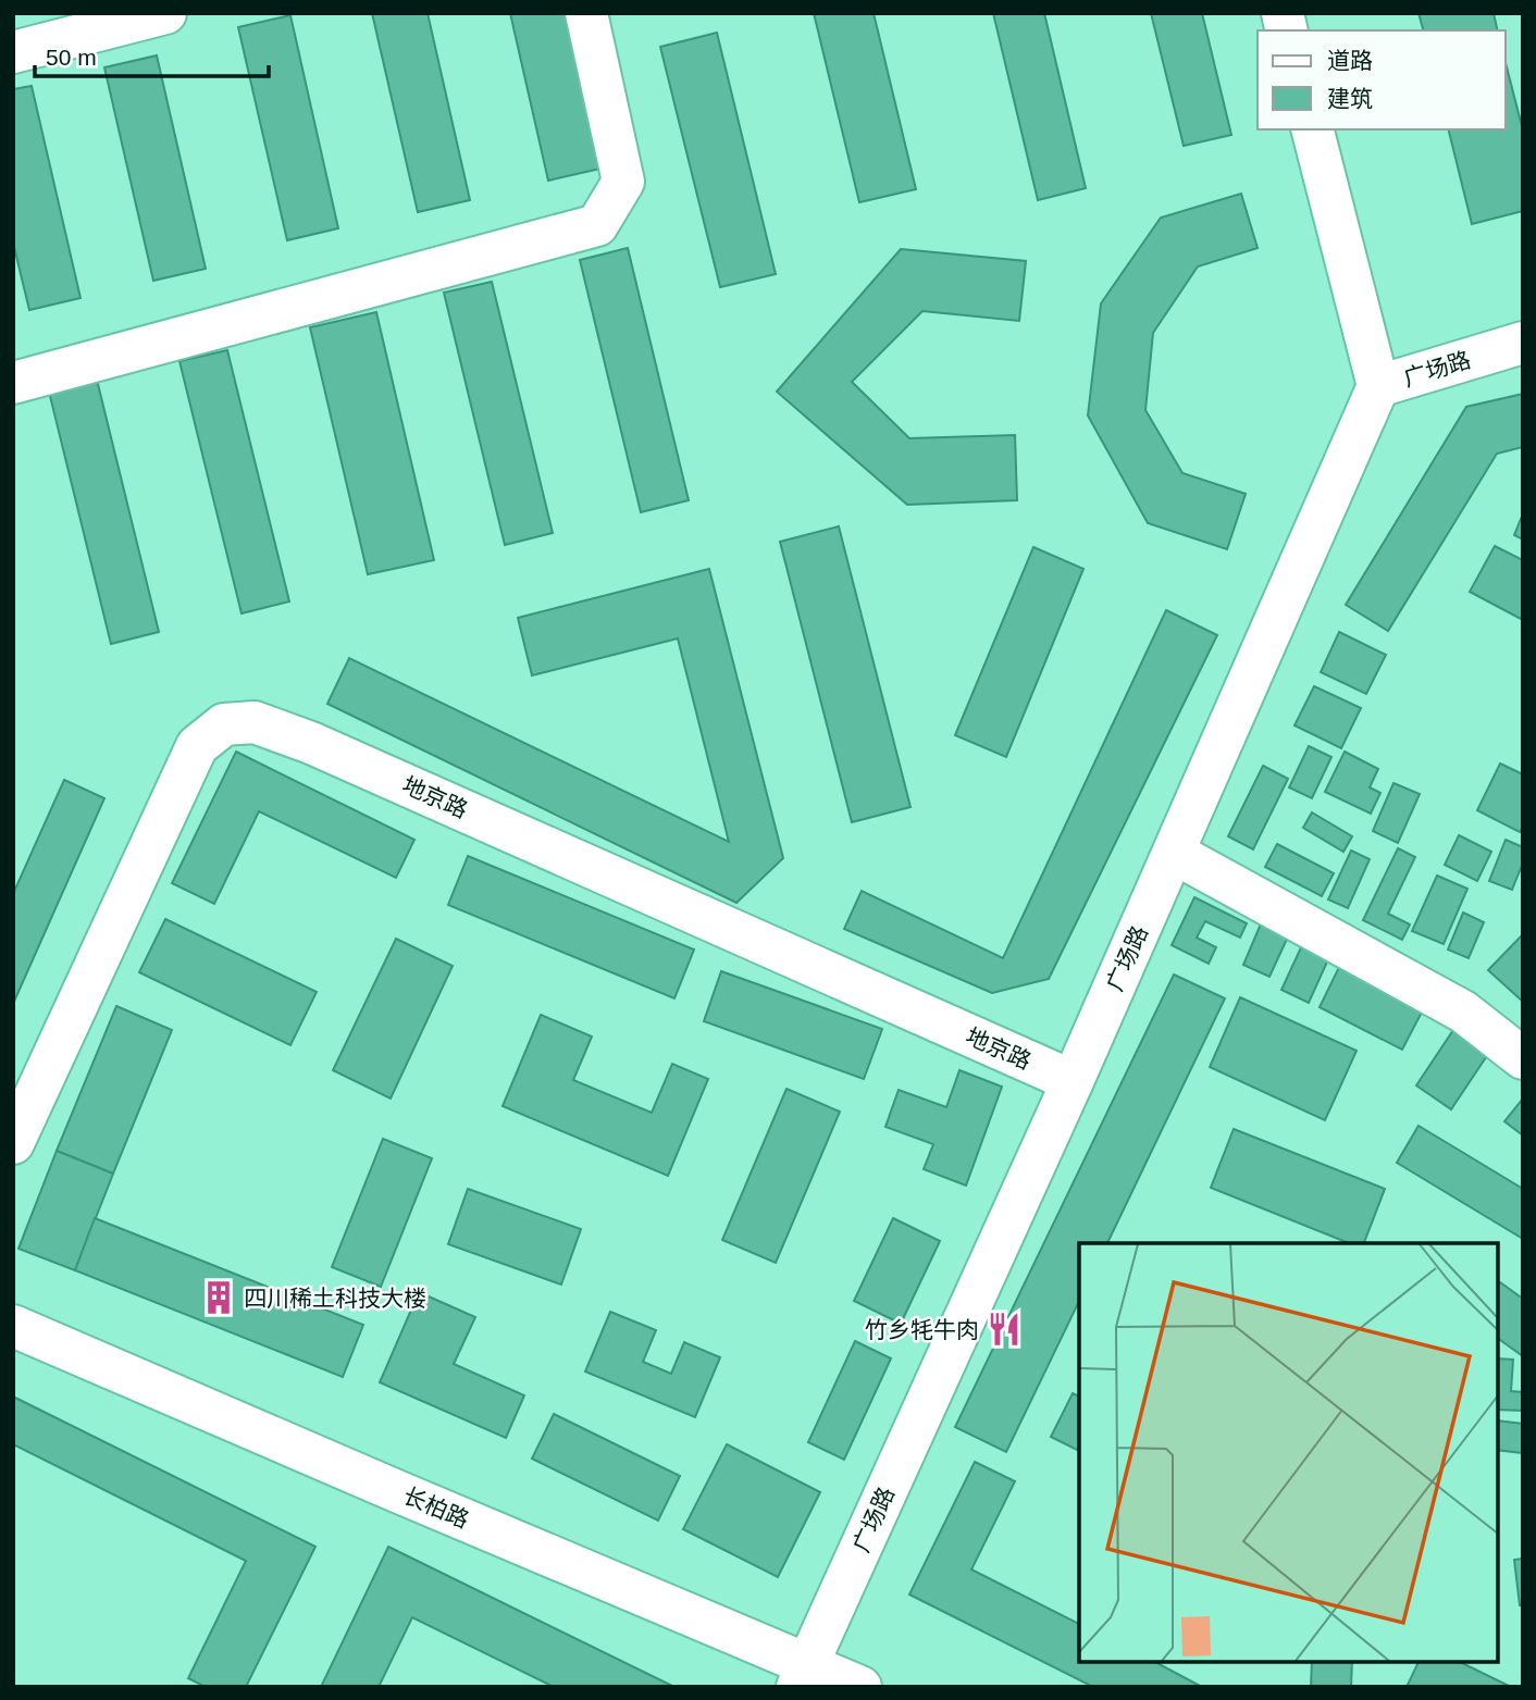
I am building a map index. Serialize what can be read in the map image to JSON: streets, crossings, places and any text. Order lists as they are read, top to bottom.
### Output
{
  "streets": {
    "street": ["广场路", "地京路", "长柏路"]
  },
  "crossings": [
    ["广场路", "地京路"],
    ["广场路", "长柏路"]
  ],
  "places": {
    "building": ["四川稀土科技大楼"],
    "restaurant": ["竹乡牦牛肉"]
  },
  "legend": ["道路", "建筑"],
  "scale_bar": "50 m"
}
